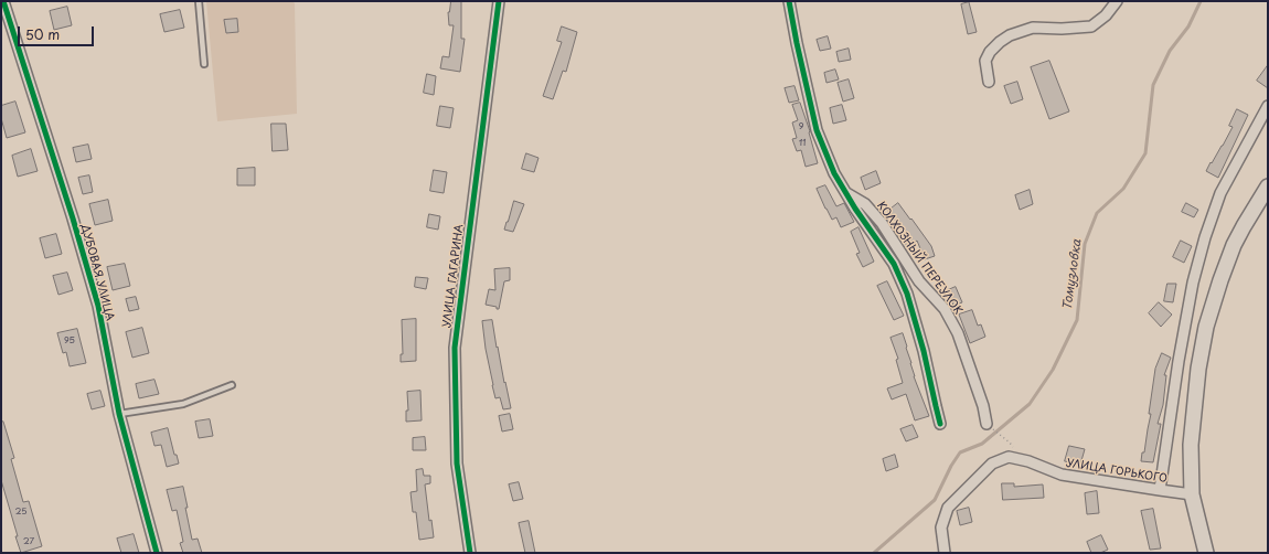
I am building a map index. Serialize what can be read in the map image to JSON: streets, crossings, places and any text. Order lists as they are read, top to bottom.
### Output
{
  "streets": {
    "street": [
      "КОЛХОЗНЫЙ ПЕРЕУЛОК",
      "ДУБОВАЯ УЛИЦА",
      "УЛИЦА ГАГАРИНА",
      "УЛИЦА ГОРЬКОГО"
    ]
  },
  "water": ["Томузловка"],
  "house_numbers": [
    "9",
    "11",
    "95",
    "25",
    "27"
  ],
  "scale_bar": "50 m"
}
